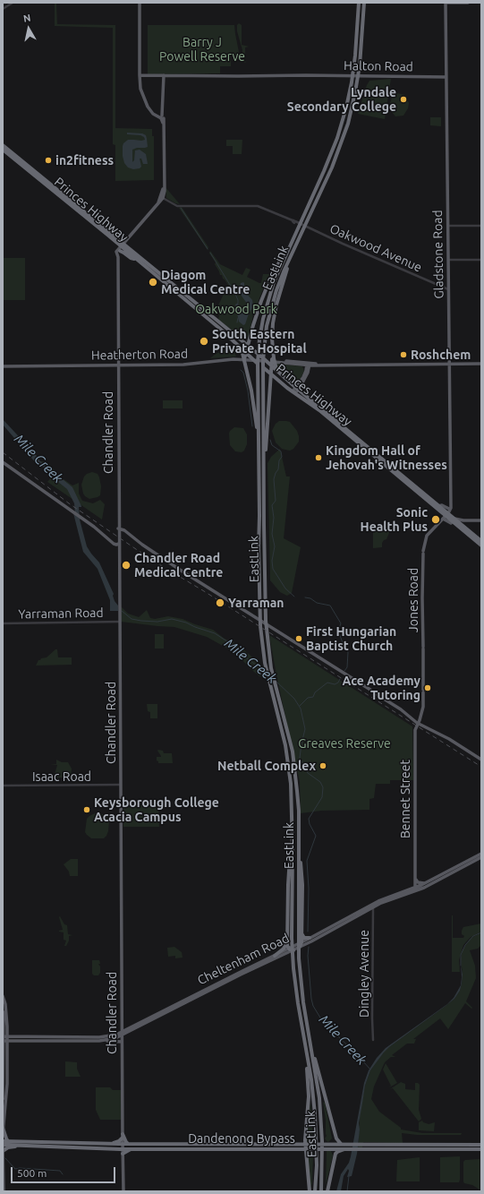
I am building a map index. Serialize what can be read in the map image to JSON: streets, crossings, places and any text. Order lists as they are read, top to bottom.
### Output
{
  "streets": {
    "highway": ["Princes Highway", "EastLink", "Dandenong Bypass"],
    "main road": [
      "Halton Road",
      "Gladstone Road",
      "Heatherton Road",
      "Chandler Road",
      "Jones Road",
      "Bennet Street",
      "Cheltenham Road"
    ],
    "street": [
      "Oakwood Avenue",
      "Yarraman Road",
      "Isaac Road",
      "Dingley Avenue"
    ]
  },
  "crossings": [
    ["Halton Road", "Gladstone Road"],
    ["Princes Highway", "Gladstone Road"],
    ["Princes Highway", "Chandler Road"],
    ["Princes Highway", "Jones Road"],
    ["Oakwood Avenue", "Gladstone Road"],
    ["Gladstone Road", "Heatherton Road"],
    ["Gladstone Road", "Jones Road"],
    ["Heatherton Road", "Chandler Road"],
    ["Chandler Road", "Yarraman Road"],
    ["Chandler Road", "Isaac Road"],
    ["Chandler Road", "Cheltenham Road"],
    ["Chandler Road", "Dandenong Bypass"],
    ["Jones Road", "Bennet Street"],
    ["Bennet Street", "Cheltenham Road"],
    ["Cheltenham Road", "Dingley Avenue"]
  ],
  "water": ["Mile Creek"],
  "parks": ["Barry J Powell Reserve", "Oakwood Park", "Greaves Reserve"],
  "places": [
    "Lyndale Secondary College",
    "in2fitness",
    "Diagom Medical Centre",
    "South Eastern Private Hospital",
    "Roshchem",
    "Kingdom Hall of Jehovah's Witnesses",
    "Sonic Health Plus",
    "Chandler Road Medical Centre",
    "Yarraman",
    "First Hungarian Baptist Church",
    "Ace Academy Tutoring",
    "Netball Complex",
    "Keysborough College Acacia Campus"
  ],
  "scale_bar": "500 m",
  "north": "top"
}
